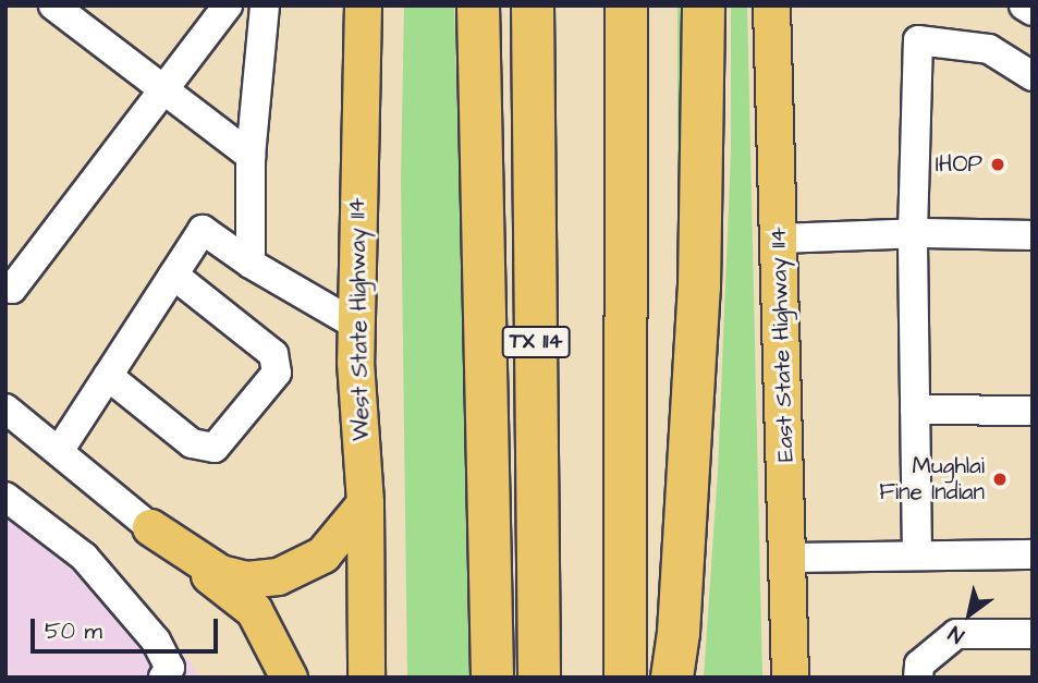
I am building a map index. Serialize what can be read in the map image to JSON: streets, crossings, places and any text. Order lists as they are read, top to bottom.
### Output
{
  "streets": {
    "highway": ["TX 114"],
    "main road": ["West State Highway 114", "East State Highway 114"]
  },
  "places": ["IHOP", "Mughlai Fine Indian"],
  "scale_bar": "50 m",
  "north": "bottom left"
}
